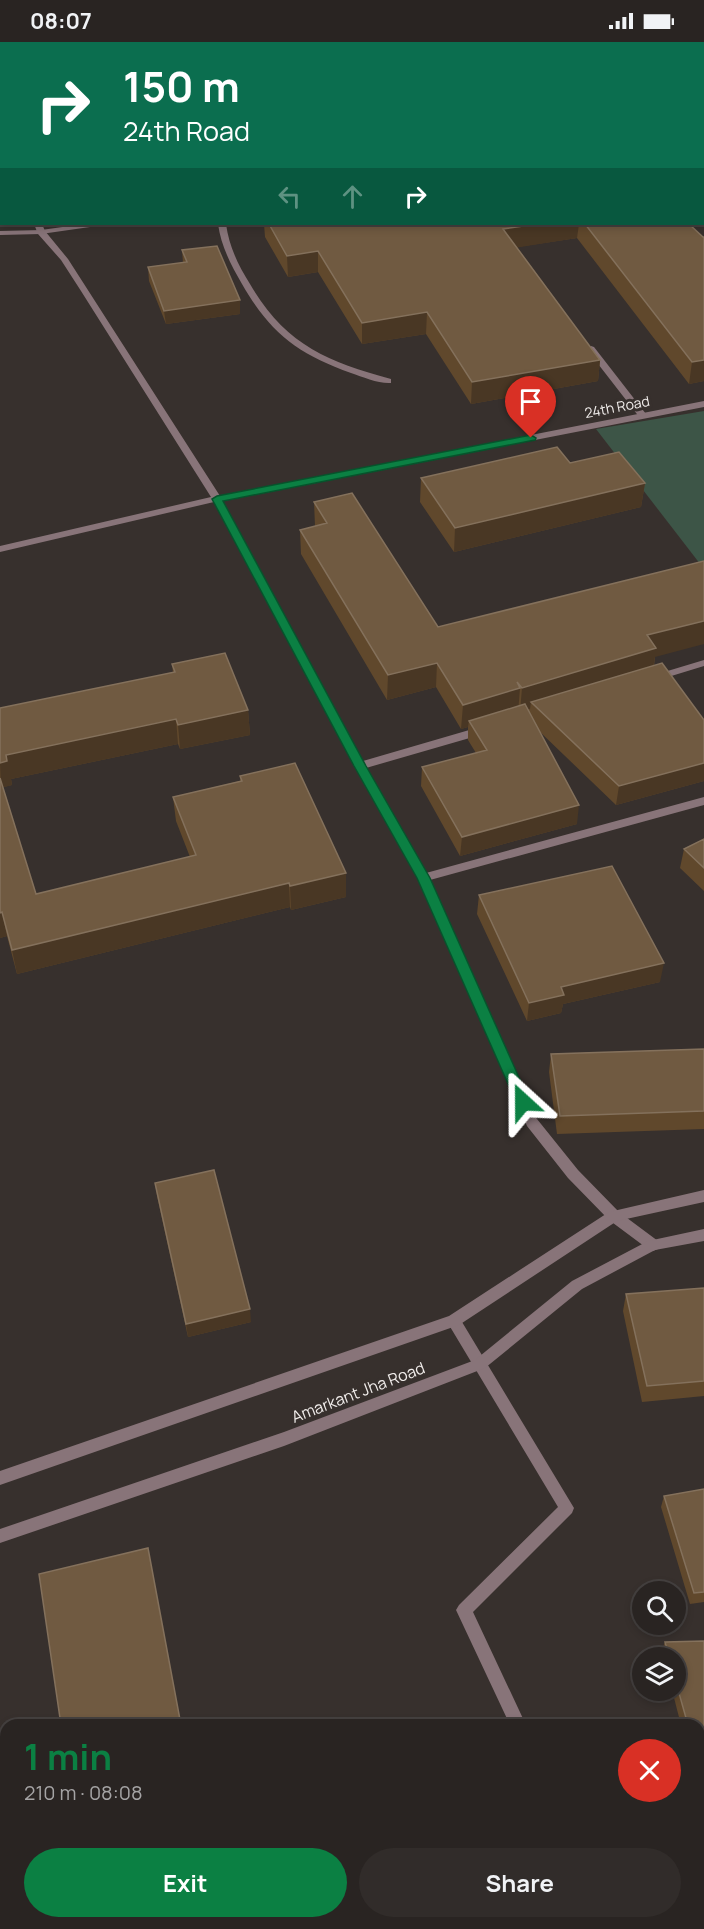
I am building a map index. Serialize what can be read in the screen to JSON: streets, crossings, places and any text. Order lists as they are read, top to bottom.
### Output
{
  "streets": {
    "street": ["24th Road", "Amarkant Jha Road"]
  },
  "page": {
    "status": "08:07",
    "turn": ["150 m", "24th Road"],
    "heading": ["1 min", "210 m · 08:08"],
    "buttons": ["Exit", "Share"]
  }
}
